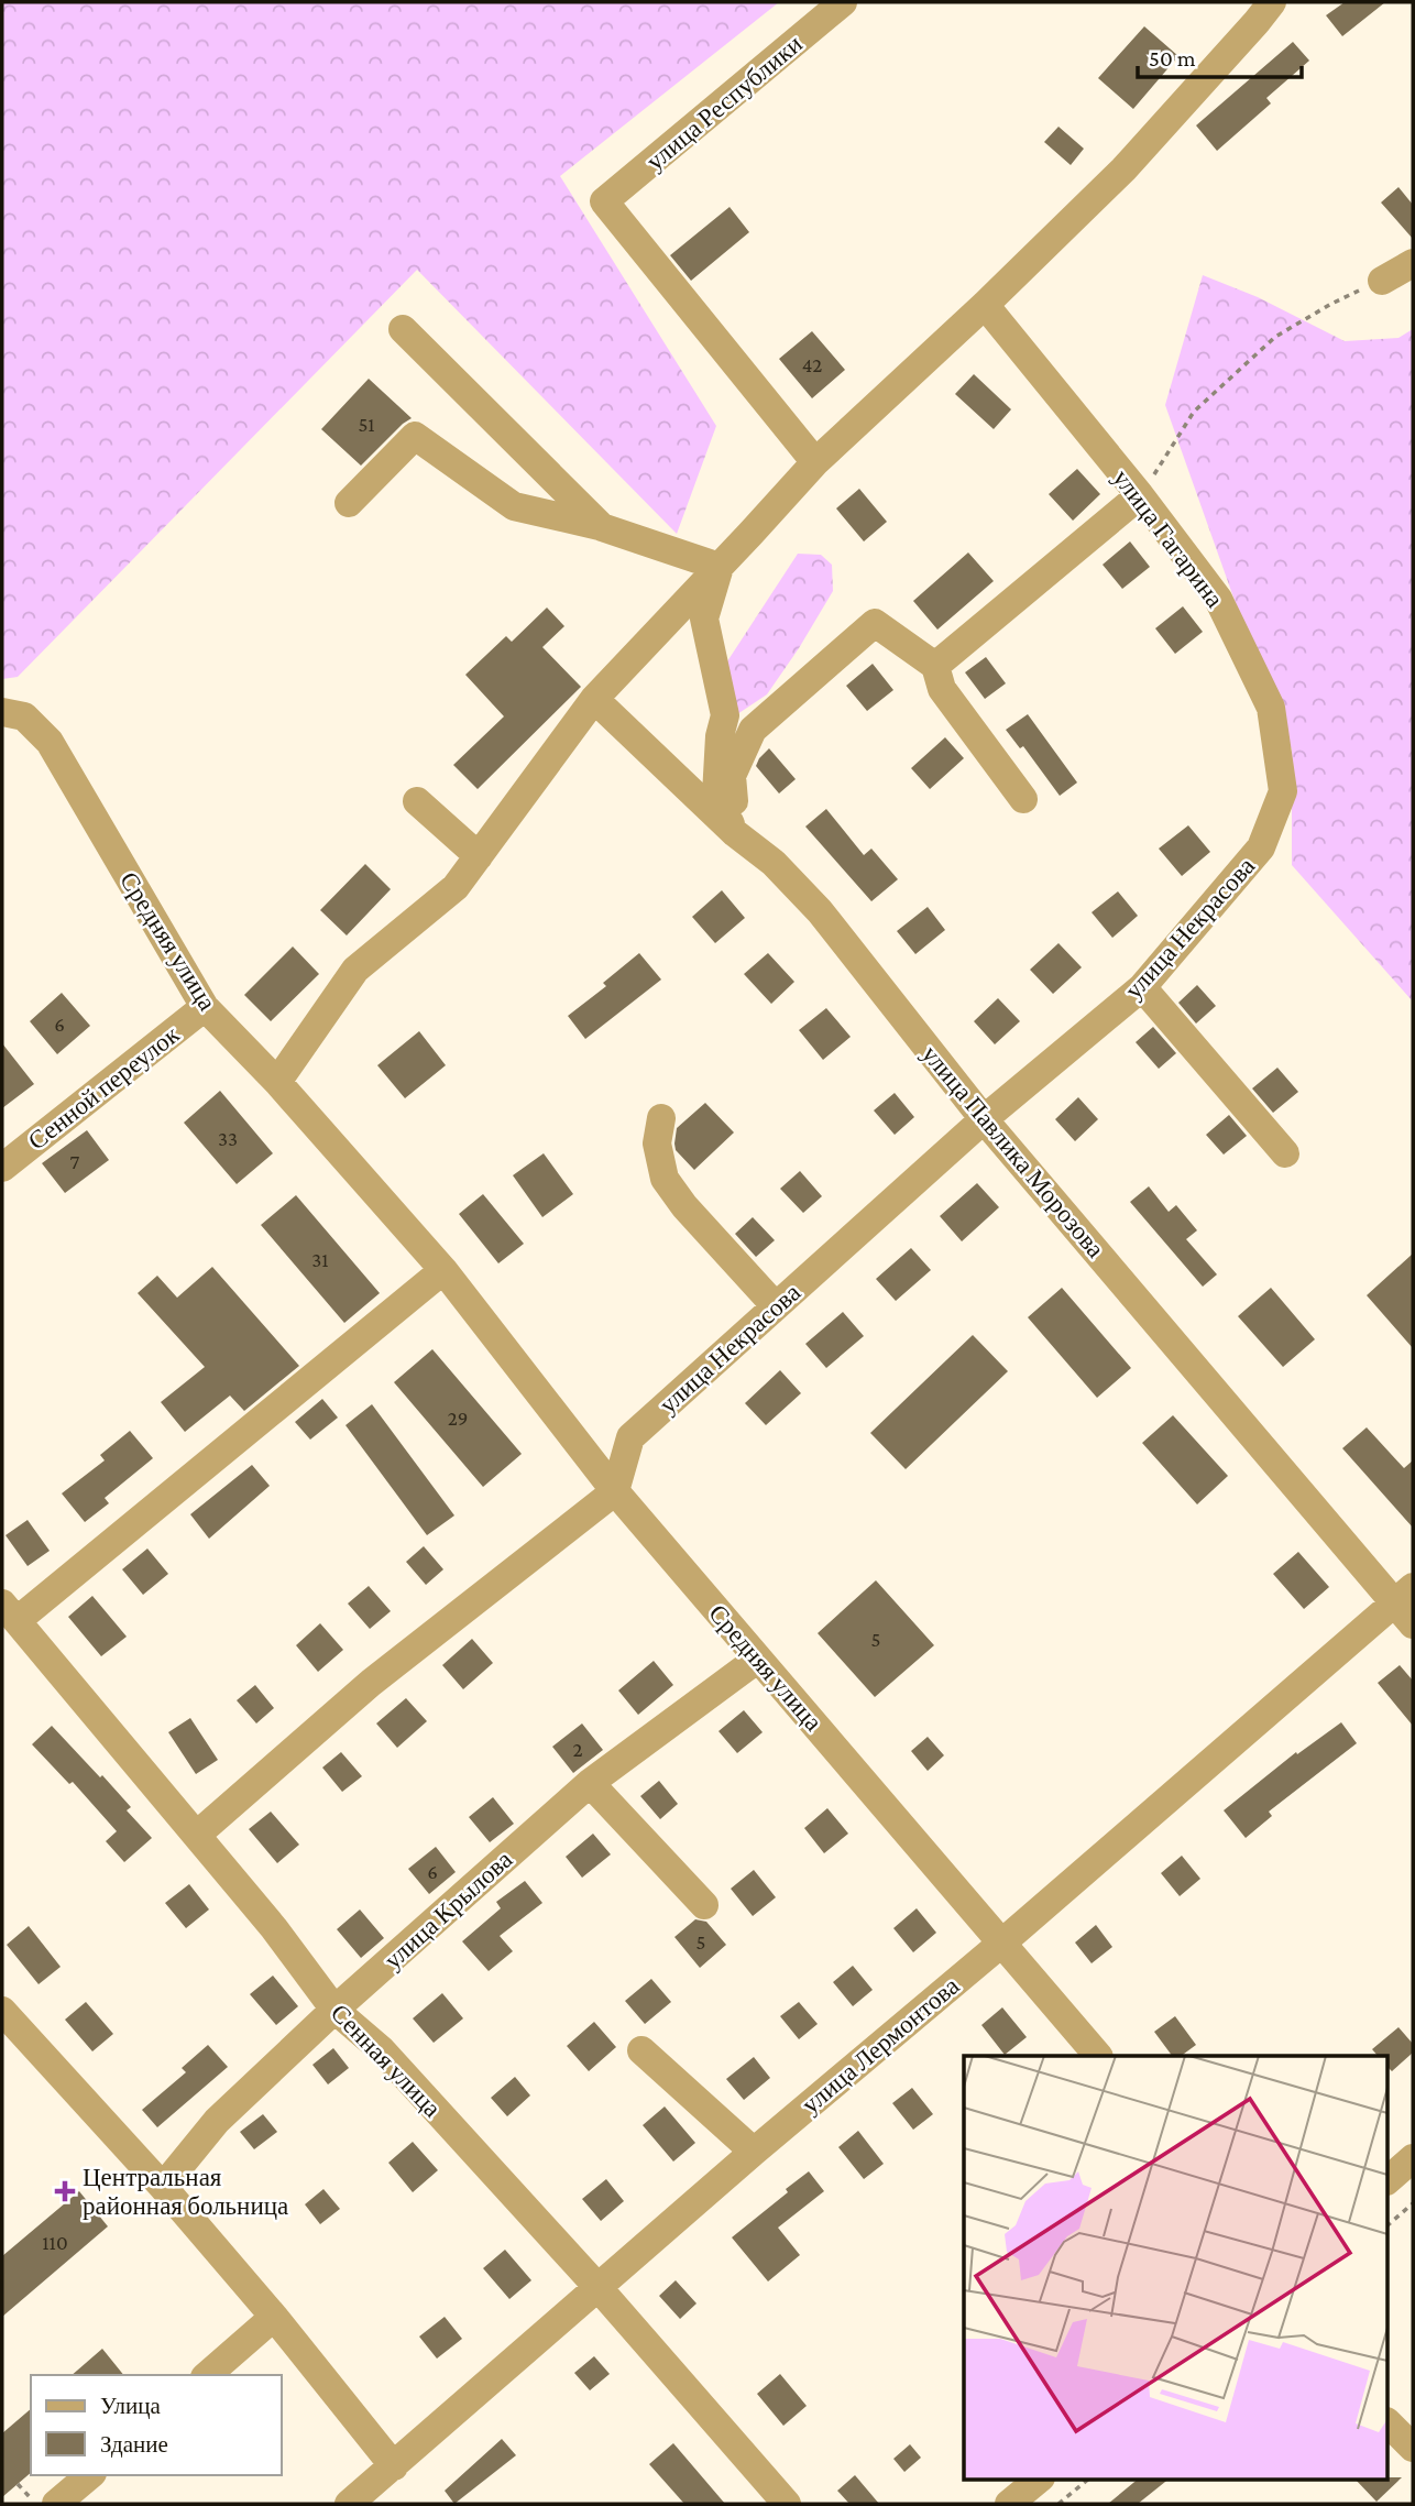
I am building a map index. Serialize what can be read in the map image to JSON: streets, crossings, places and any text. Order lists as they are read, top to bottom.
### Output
{
  "streets": {
    "street": [
      "улица Республики",
      "улица Гагарина",
      "улица Некрасова",
      "Средняя улица",
      "Сенной переулок",
      "улица Павлика Морозова",
      "улица Крылова",
      "улица Лермонтова",
      "Сенная улица"
    ]
  },
  "crossings": [
    ["улица Гагарина", "улица Некрасова"],
    ["улица Некрасова", "Средняя улица"],
    ["улица Некрасова", "улица Павлика Морозова"],
    ["Средняя улица", "Сенной переулок"],
    ["Средняя улица", "улица Крылова"],
    ["Средняя улица", "улица Лермонтова"],
    ["улица Павлика Морозова", "улица Лермонтова"],
    ["улица Крылова", "Сенная улица"],
    ["улица Лермонтова", "Сенная улица"]
  ],
  "places": {
    "health": ["Центральная районная больница"]
  },
  "house_numbers": [
    "42",
    "51",
    "6",
    "33",
    "7",
    "31",
    "29",
    "5",
    "2",
    "6",
    "5",
    "110"
  ],
  "legend": ["Улица", "Здание"],
  "scale_bar": "50 m"
}
